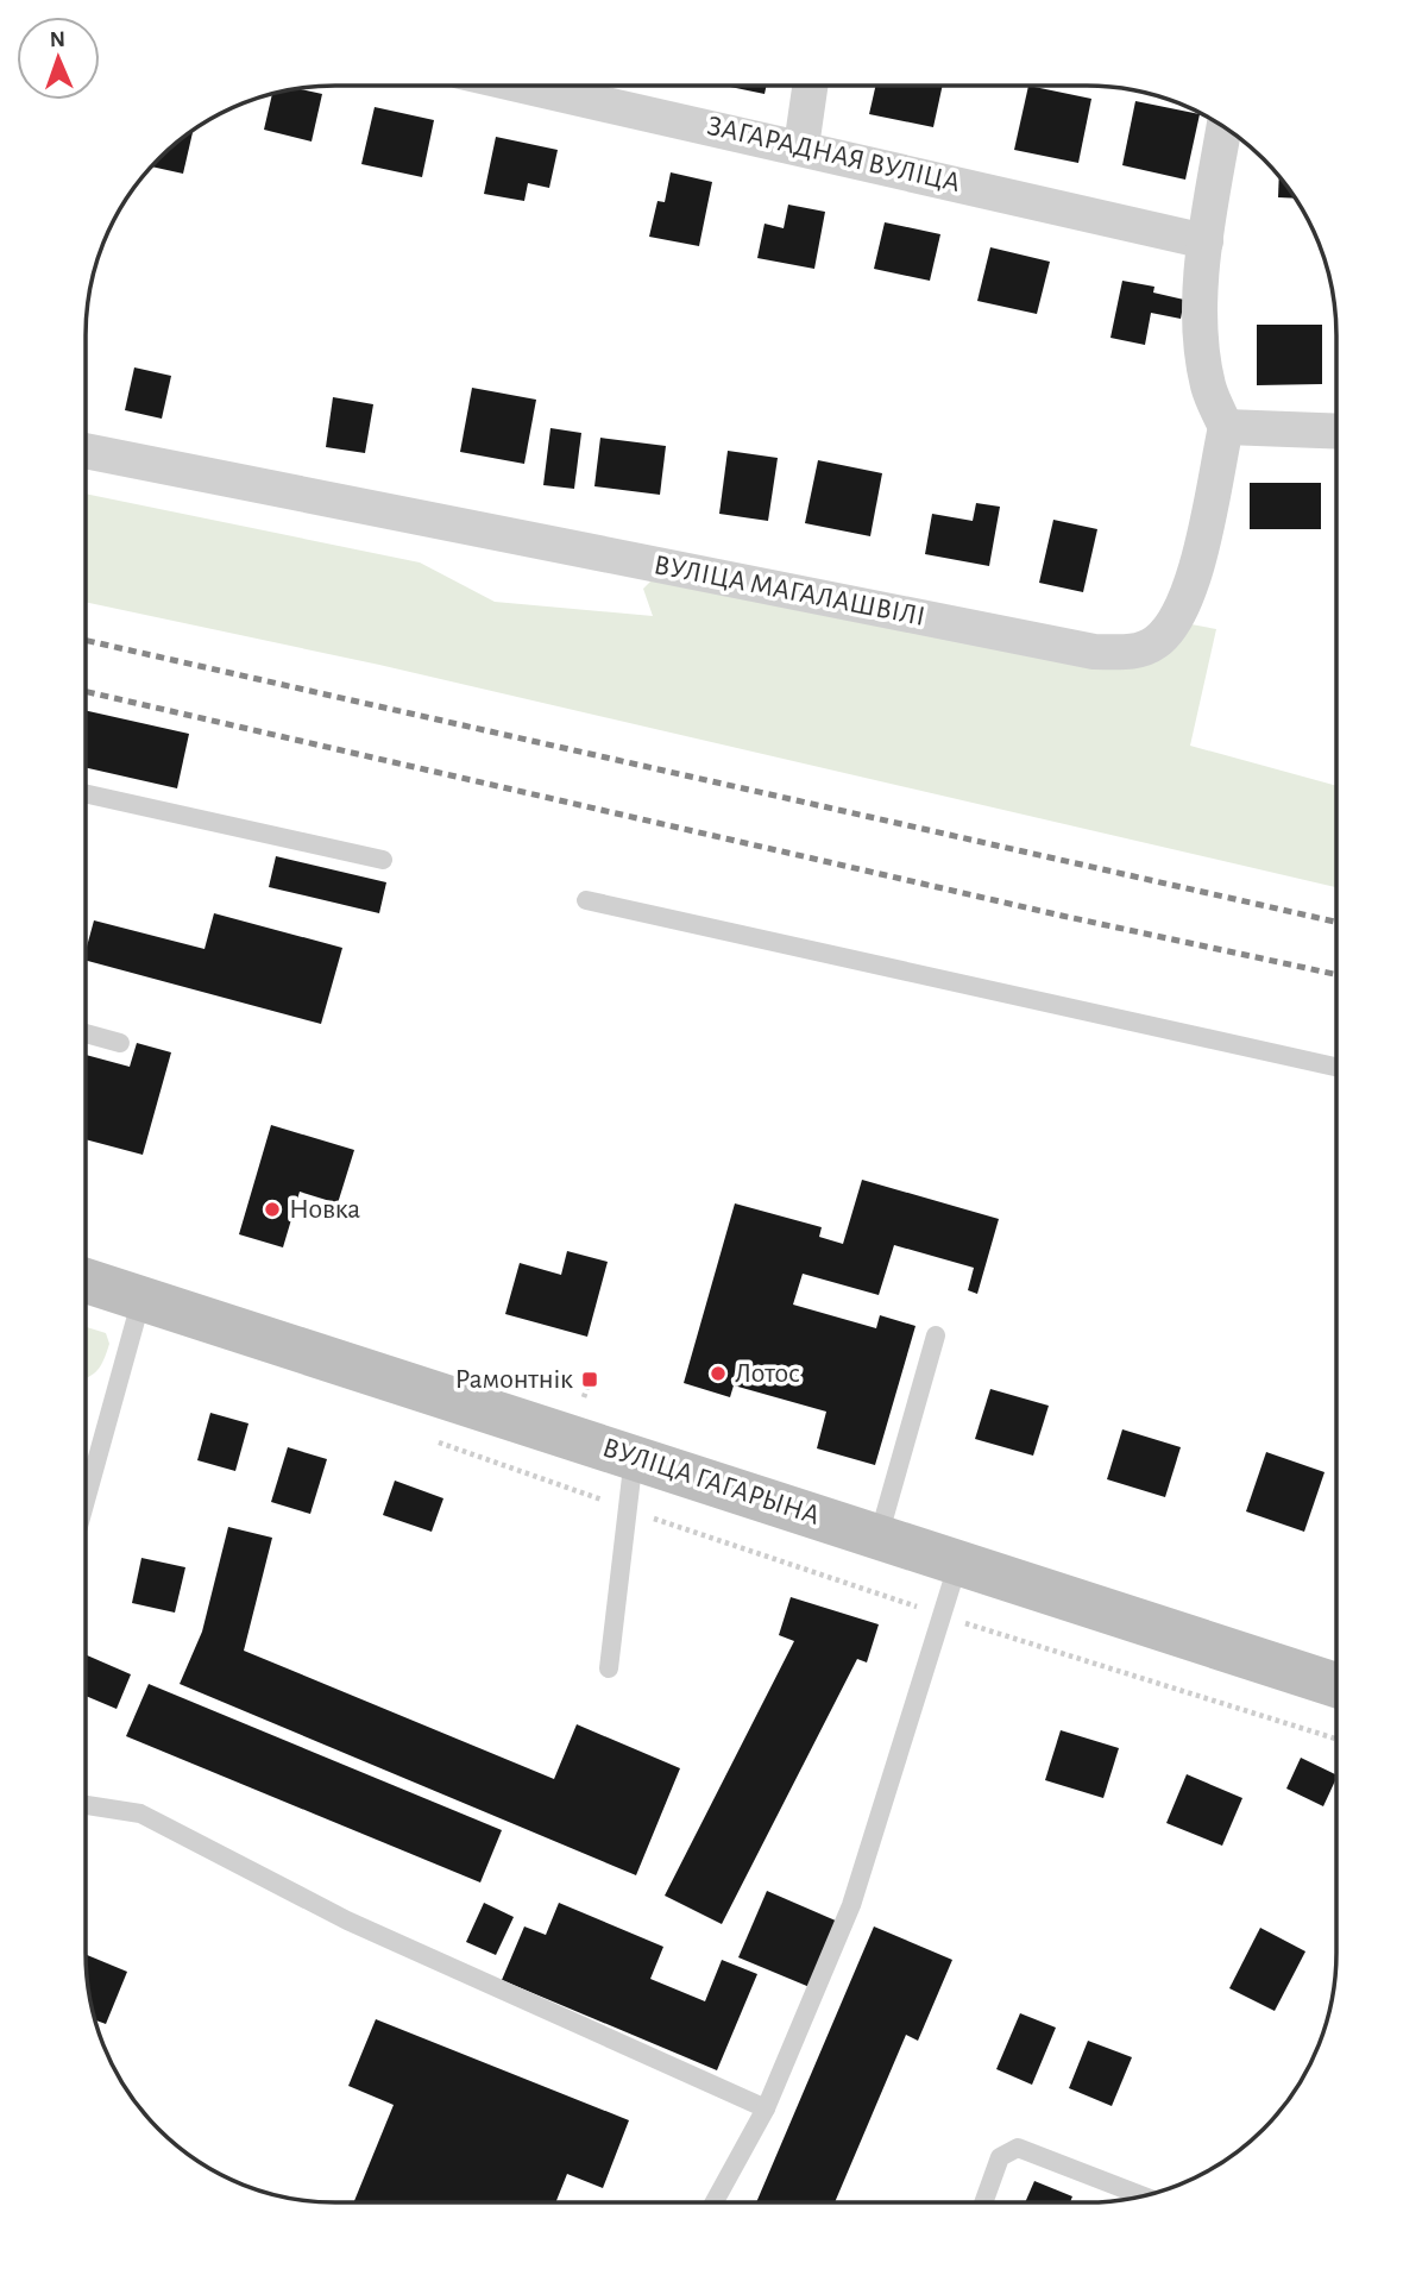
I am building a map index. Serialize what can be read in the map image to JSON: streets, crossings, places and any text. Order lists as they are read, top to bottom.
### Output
{
  "streets": {
    "main road": ["ВУЛІЦА ГАГАРЫНА"],
    "street": ["ЗАГАРАДНАЯ ВУЛІЦА", "ВУЛІЦА МАГАЛАШВІЛІ"]
  },
  "places": {
    "other": ["Новка", "Лотос"],
    "transit": ["Рамонтнік"]
  },
  "north": "top"
}
